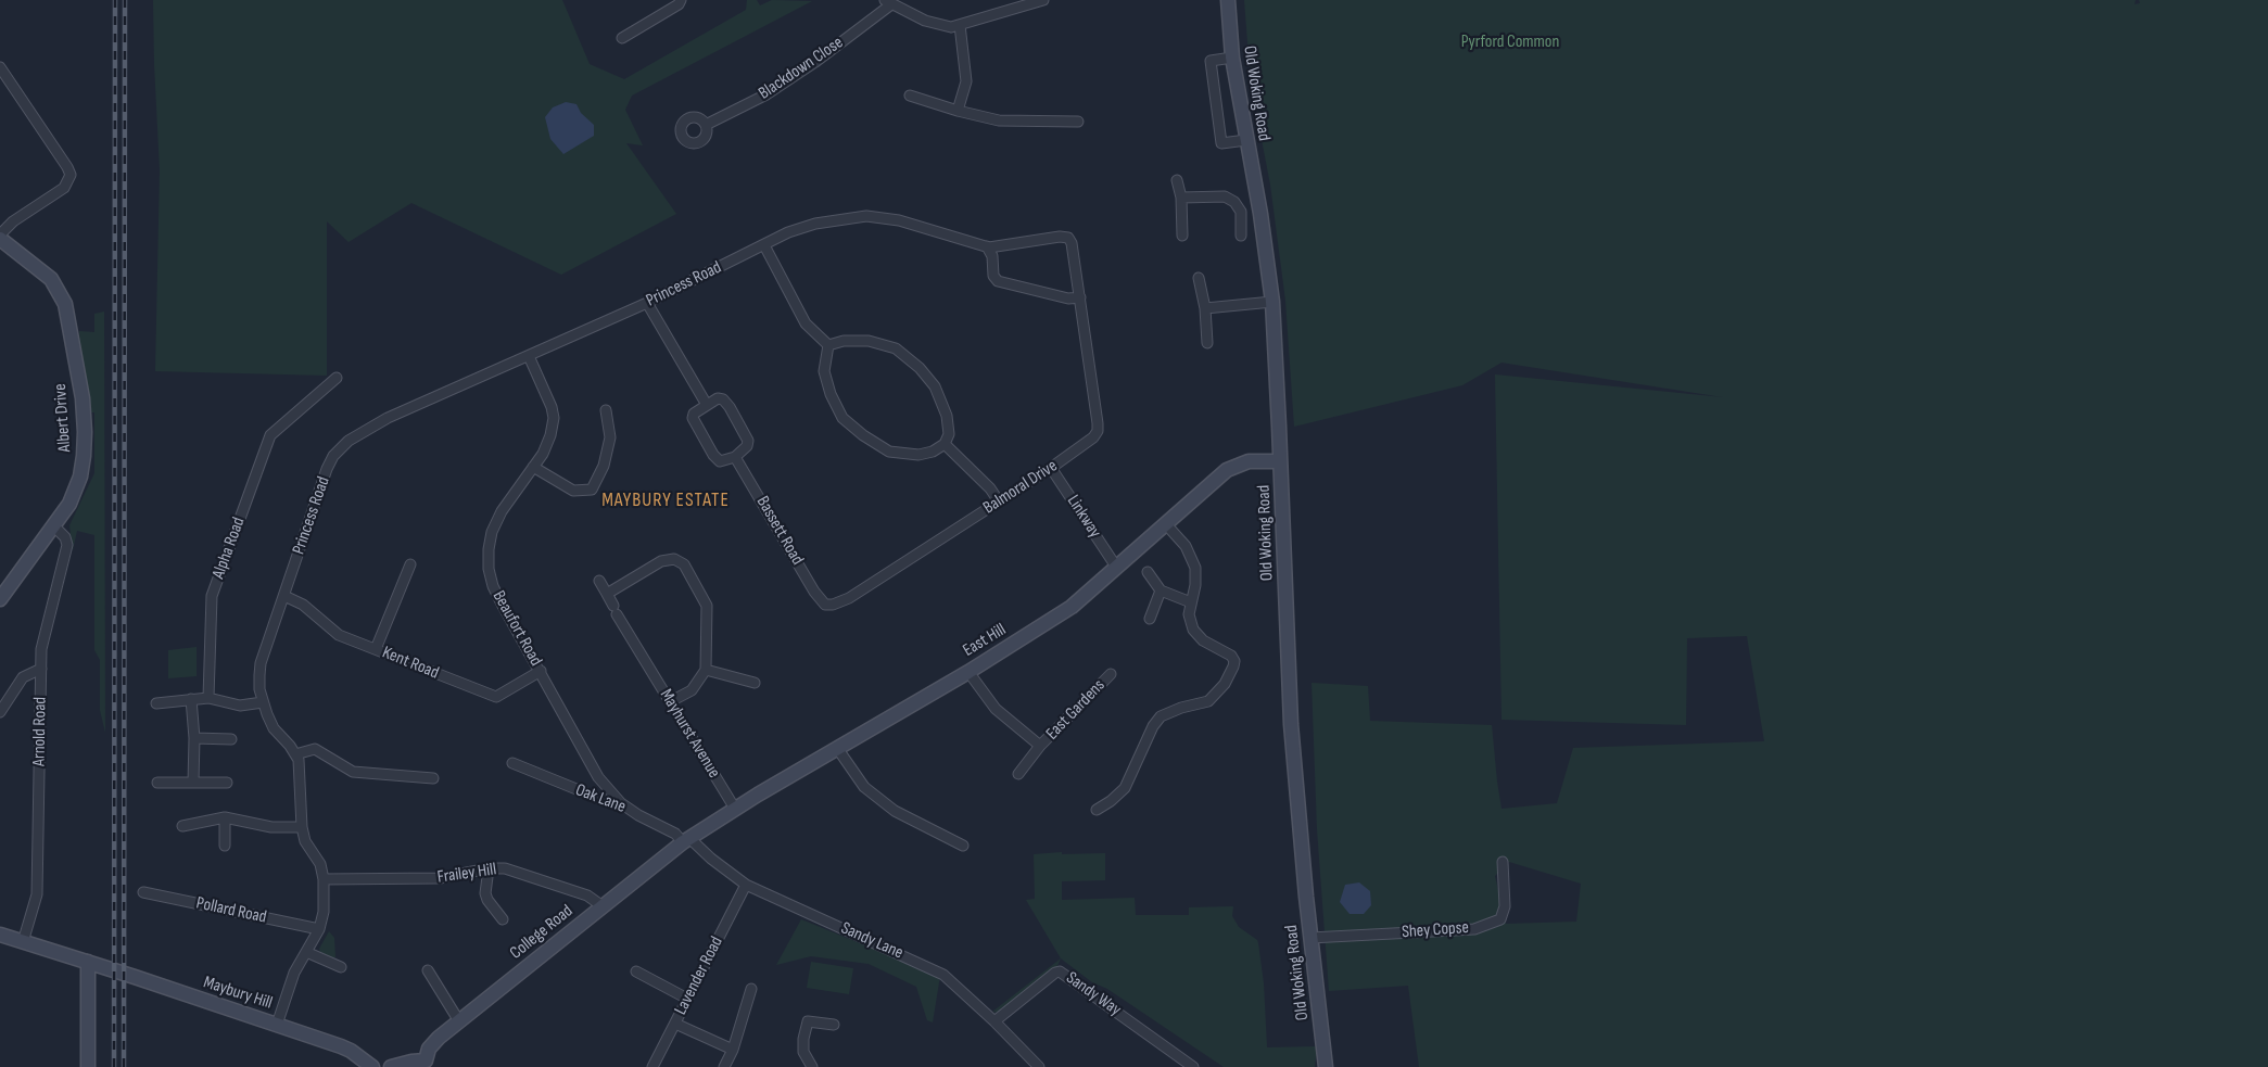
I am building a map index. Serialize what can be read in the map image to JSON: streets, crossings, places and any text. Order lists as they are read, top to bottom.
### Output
{
  "streets": {
    "street": [
      "Blackdown Close",
      "Old Woking Road",
      "Princess Road",
      "Albert Drive",
      "Balmoral Drive",
      "Linkway",
      "Bassett Road",
      "Alpha Road",
      "Beaufort Road",
      "East Hill",
      "Kent Road",
      "East Gardens",
      "Arnold Road",
      "Mayhurst Avenue",
      "Oak Lane",
      "Frailey Hill",
      "Pollard Road",
      "Shey Copse",
      "College Road",
      "Sandy Lane",
      "Lavender Road",
      "Maybury Hill",
      "Sandy Way"
    ]
  },
  "crossings": [
    ["Old Woking Road", "East Hill"],
    ["Old Woking Road", "Shey Copse"],
    ["Princess Road", "Balmoral Drive"],
    ["Princess Road", "Beaufort Road"],
    ["Princess Road", "Kent Road"],
    ["Princess Road", "Frailey Hill"],
    ["Princess Road", "Pollard Road"],
    ["Princess Road", "Maybury Hill"],
    ["Albert Drive", "Arnold Road"],
    ["Balmoral Drive", "Linkway"],
    ["Balmoral Drive", "Bassett Road"],
    ["Linkway", "East Hill"],
    ["Beaufort Road", "Kent Road"],
    ["Beaufort Road", "Oak Lane"],
    ["East Hill", "East Gardens"],
    ["East Hill", "Mayhurst Avenue"],
    ["East Hill", "Oak Lane"],
    ["East Hill", "College Road"],
    ["East Hill", "Sandy Lane"],
    ["Arnold Road", "Maybury Hill"],
    ["Oak Lane", "College Road"],
    ["Oak Lane", "Sandy Lane"],
    ["Frailey Hill", "College Road"],
    ["College Road", "Sandy Lane"],
    ["Sandy Lane", "Lavender Road"],
    ["Sandy Lane", "Sandy Way"]
  ],
  "districts": ["MAYBURY ESTATE"],
  "parks": ["Pyrford Common"]
}
